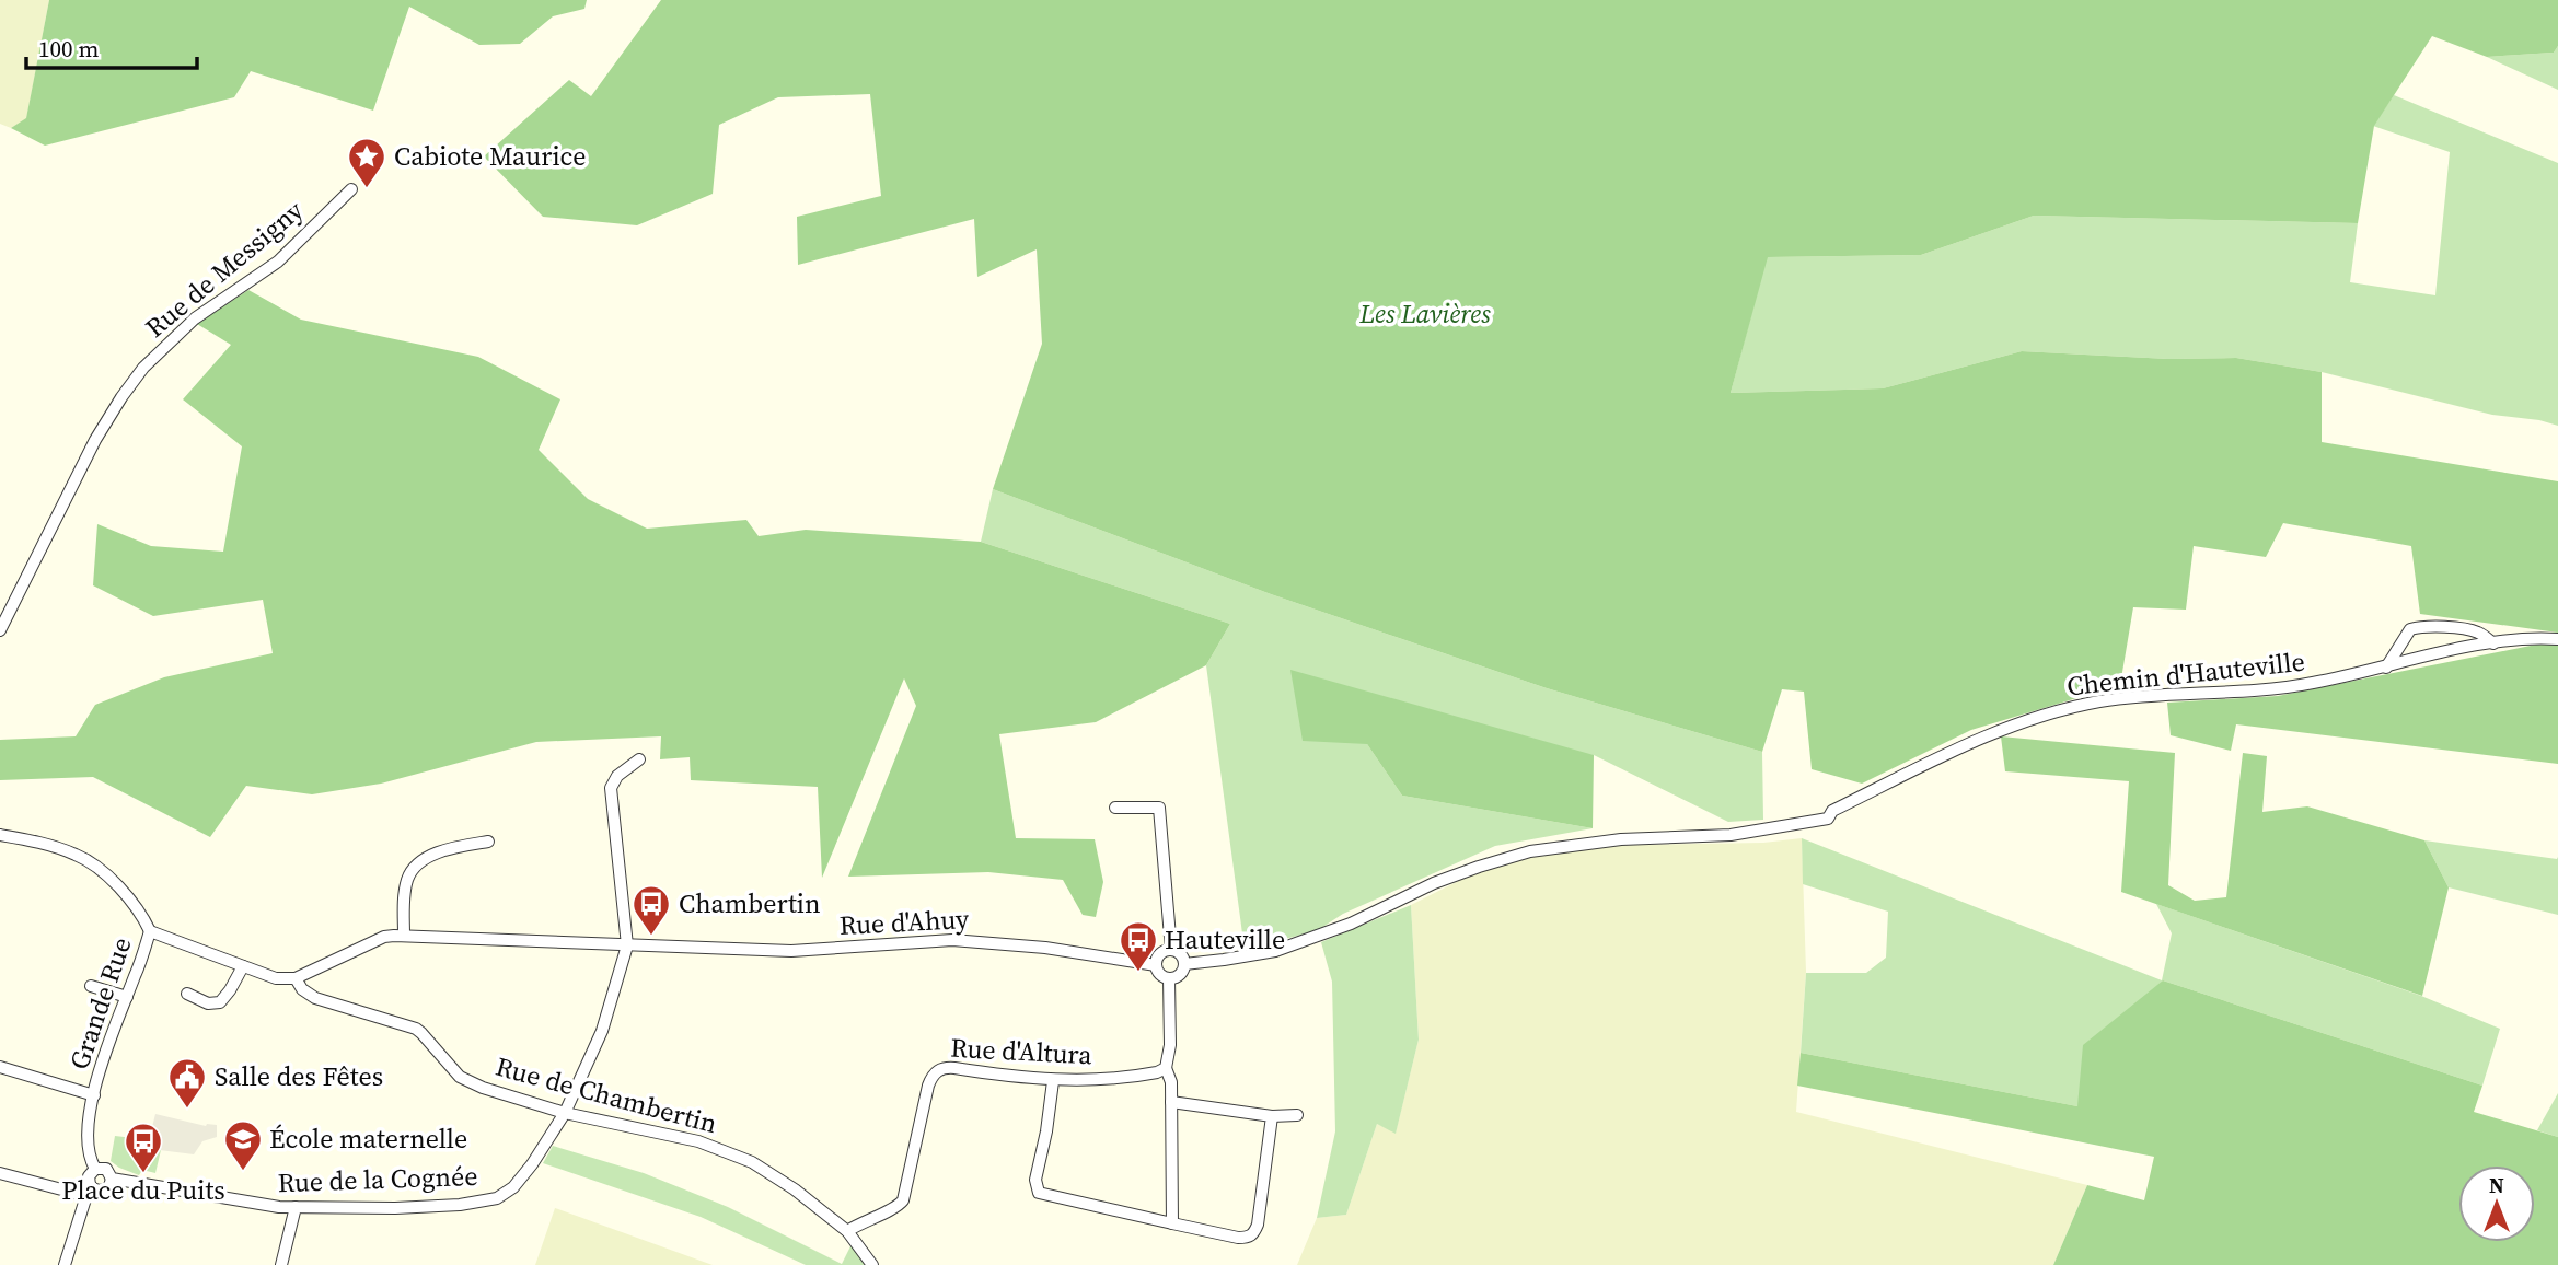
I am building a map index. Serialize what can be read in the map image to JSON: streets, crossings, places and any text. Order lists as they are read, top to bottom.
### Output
{
  "streets": {
    "street": [
      "Rue de Messigny",
      "Chemin d'Hauteville",
      "Rue d'Ahuy",
      "Grande Rue",
      "Rue d'Altura",
      "Rue de Chambertin",
      "Rue de la Cognée"
    ]
  },
  "crossings": [
    ["Chemin d'Hauteville", "Rue d'Ahuy"],
    ["Rue d'Ahuy", "Rue de Chambertin"],
    ["Rue d'Ahuy", "Rue de la Cognée"],
    ["Grande Rue", "Rue de Chambertin"],
    ["Grande Rue", "Rue de la Cognée"],
    ["Rue d'Altura", "Rue de Chambertin"],
    ["Rue de Chambertin", "Rue de la Cognée"]
  ],
  "parks": ["Les Lavières"],
  "places": {
    "place": ["Cabiote Maurice"],
    "bus stop": ["Chambertin", "Hauteville", "Place du Puits"],
    "public building": ["Salle des Fêtes"],
    "school or university": ["École maternelle"]
  },
  "scale_bar": "100 m",
  "north": "top"
}
